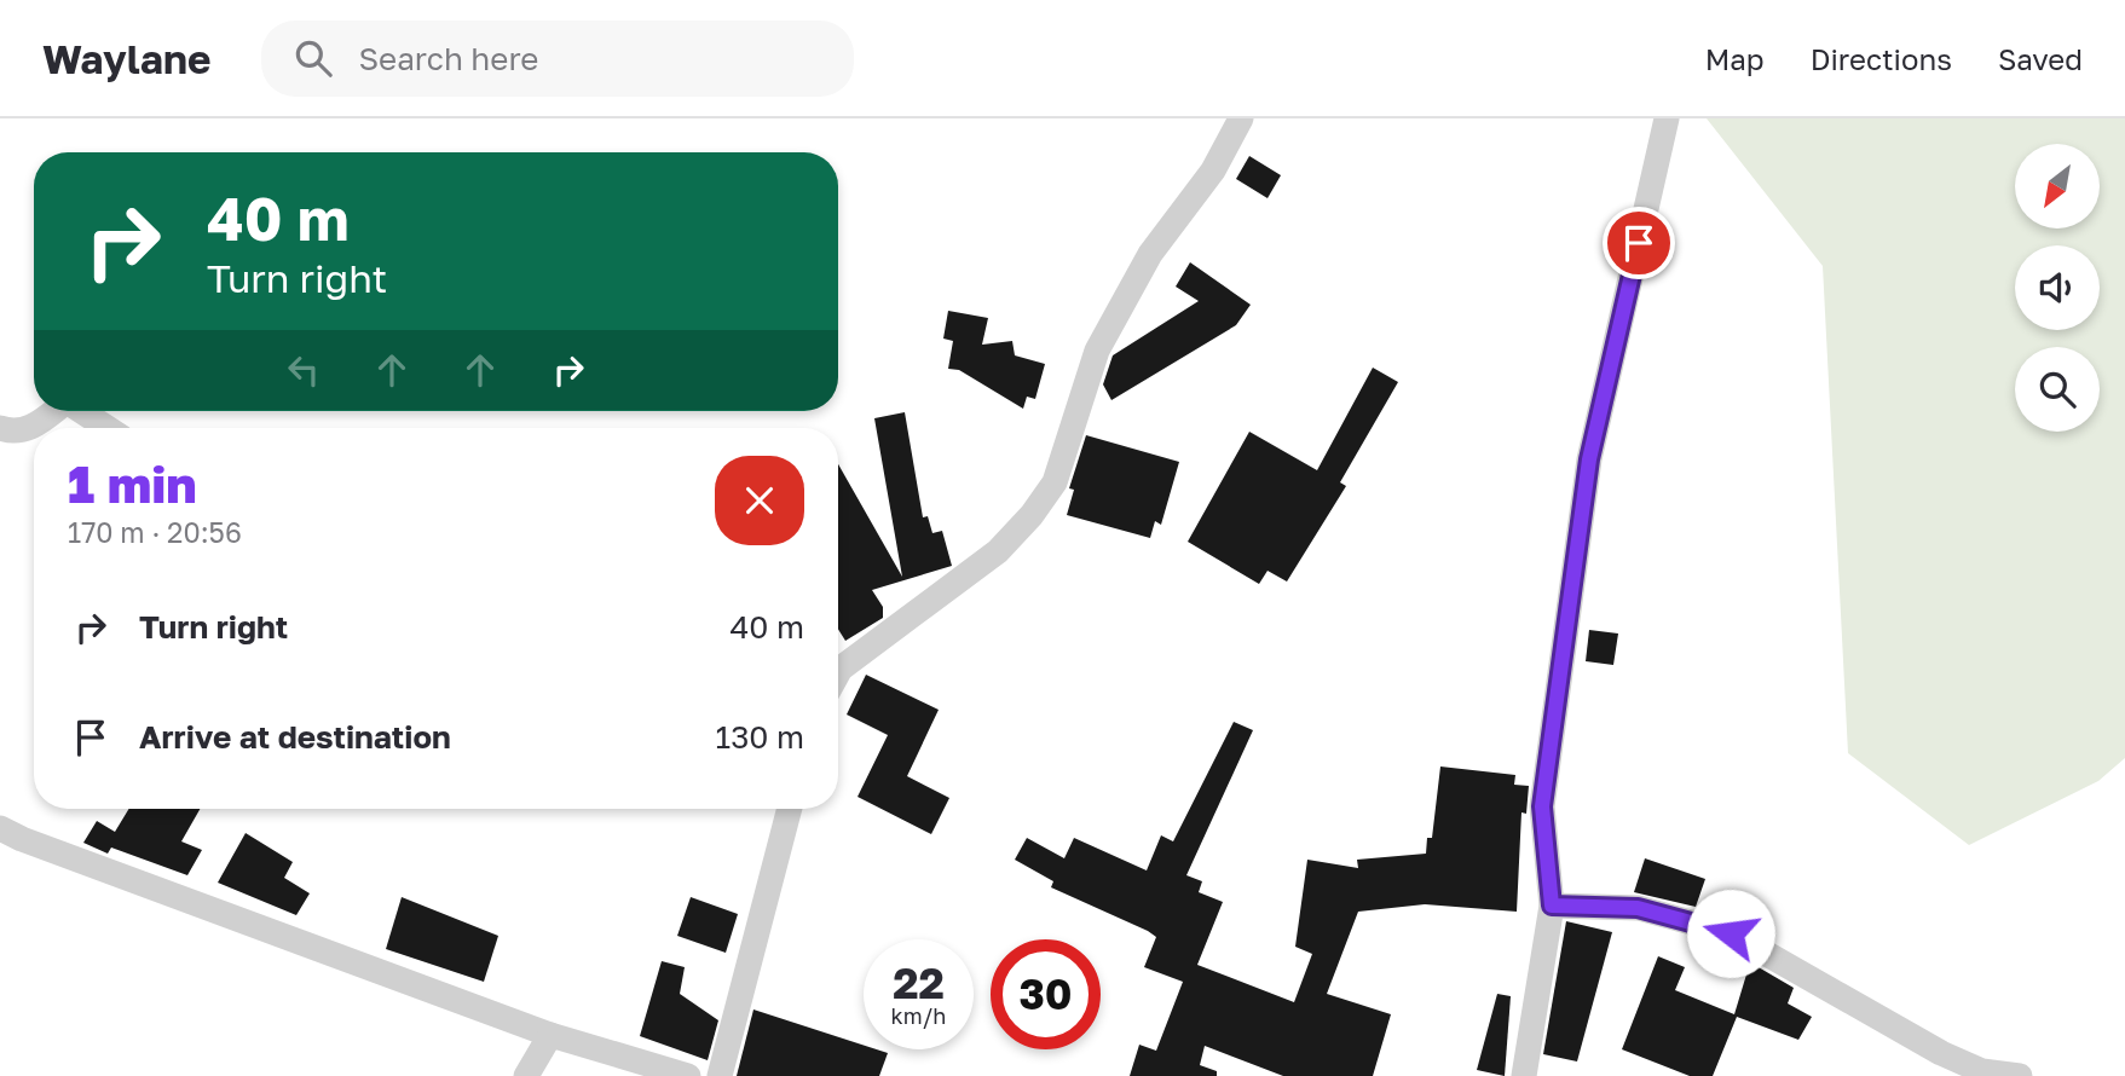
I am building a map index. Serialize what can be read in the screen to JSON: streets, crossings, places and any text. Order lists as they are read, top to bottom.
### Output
{
  "north": "bottom left",
  "page": {
    "header": "Waylane",
    "search": "Search here",
    "nav": ["Map", "Directions", "Saved"],
    "turn": ["40 m", "Turn right"],
    "heading": ["1 min", "170 m · 20:56"],
    "list": [
      {
        "name": "Turn right",
        "value": "40 m"
      },
      {
        "name": "Arrive at destination",
        "value": "130 m"
      }
    ],
    "speed": "22 km/h",
    "limit": "30"
  }
}
